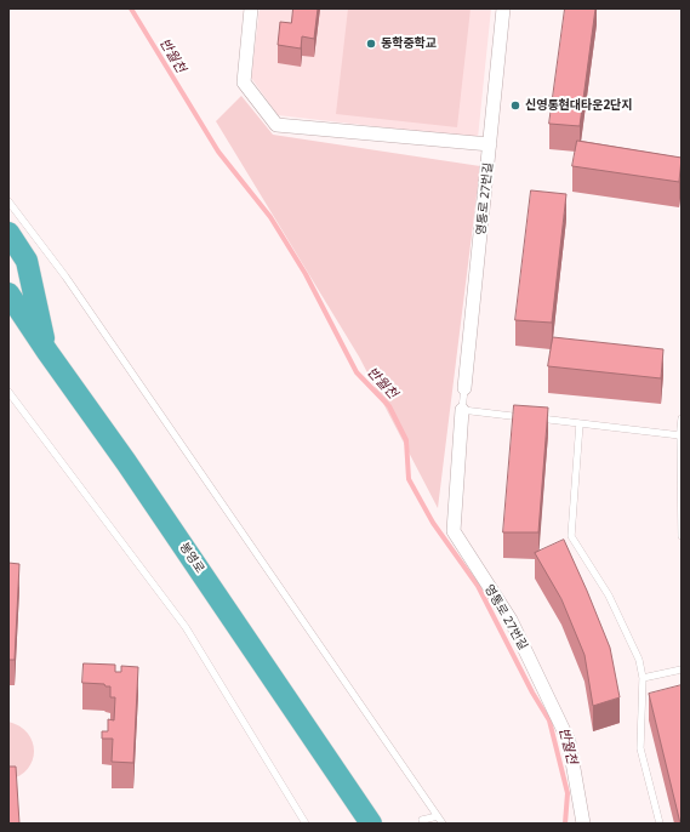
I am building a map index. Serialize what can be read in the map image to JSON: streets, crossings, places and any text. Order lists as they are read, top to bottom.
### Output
{
  "streets": {
    "highway": ["봉영로"],
    "street": ["영통로 27번길"]
  },
  "water": ["반월천"],
  "places": ["동학중학교", "신영통현대타운2단지"]
}
